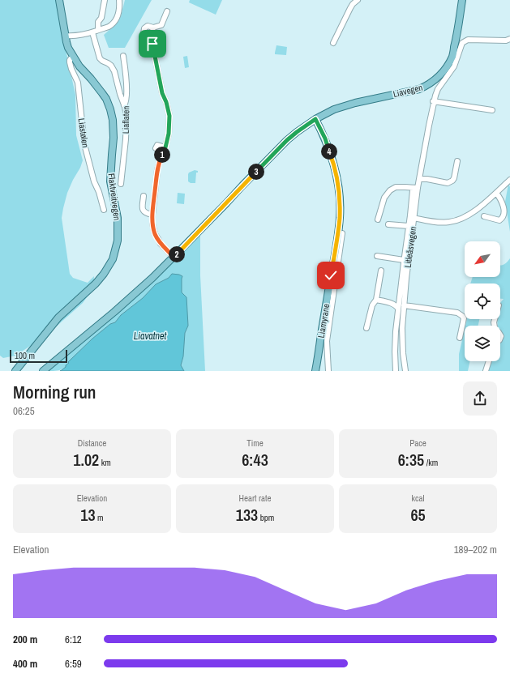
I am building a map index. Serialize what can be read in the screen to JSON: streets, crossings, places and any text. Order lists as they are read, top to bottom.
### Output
{
  "streets": {
    "main road": ["Liavegen", "Flaktveitvegen", "Liamyrane"],
    "street": ["Liaflaten", "Liastølen", "Litleåsvegen"]
  },
  "crossings": [
    ["Liavegen", "Liamyrane"],
    ["Liastølen", "Flaktveitvegen"]
  ],
  "water": ["Liavatnet"],
  "scale_bar": "100 m",
  "north": "bottom left",
  "page": {
    "pins": [
      "4",
      "1",
      "3",
      "2"
    ],
    "scale": "100 m",
    "heading": ["Morning run", "06:25"],
    "stats": [
      ["Distance", "1.02 km"],
      ["Time", "6:43"],
      ["Pace", "6:35 /km"],
      ["Elevation", "13 m"],
      ["Heart rate", "133 bpm"],
      ["kcal", "65"]
    ],
    "chart": ["Elevation", "189–202 m"],
    "list": [
      {
        "name": "200 m",
        "note": "6:12"
      },
      {
        "name": "400 m",
        "note": "6:59"
      }
    ]
  }
}
